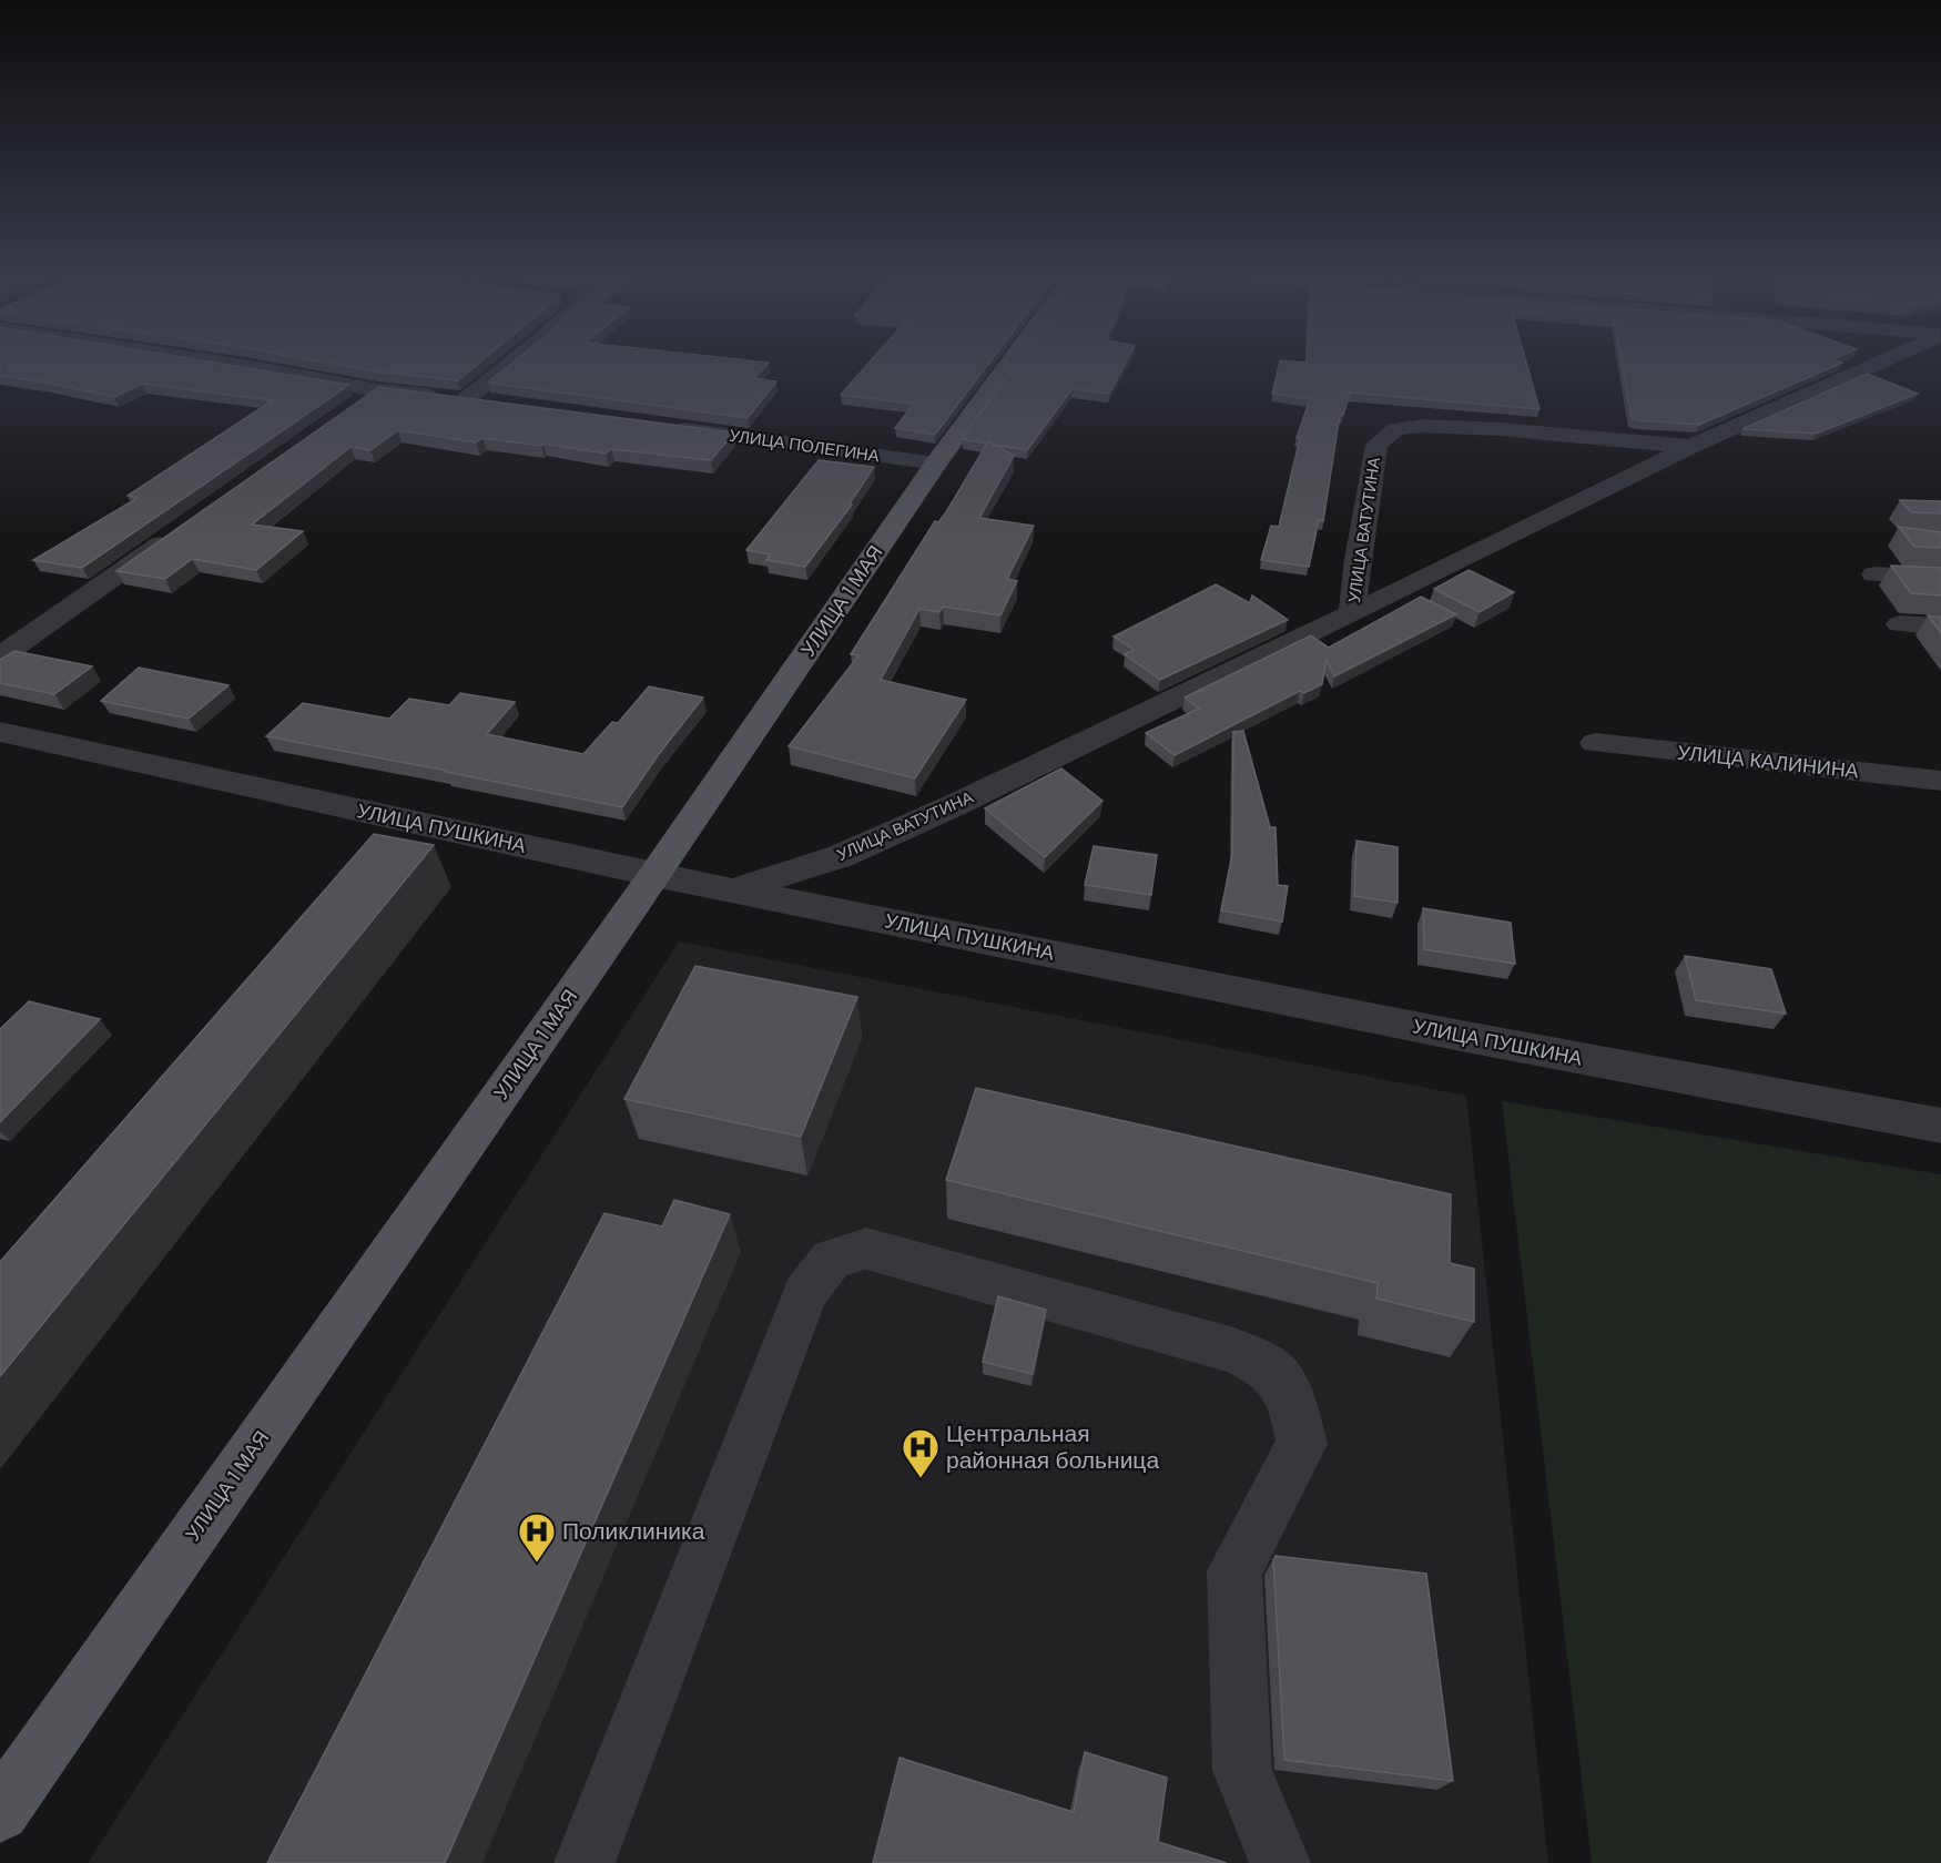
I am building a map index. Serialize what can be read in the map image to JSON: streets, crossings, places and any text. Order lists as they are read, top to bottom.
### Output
{
  "streets": {
    "main road": ["УЛИЦА 1 МАЯ"],
    "street": [
      "УЛИЦА ПОЛЕГИНА",
      "УЛИЦА ВАТУТИНА",
      "УЛИЦА КАЛИНИНА",
      "УЛИЦА ПУШКИНА"
    ]
  },
  "crossings": [
    ["УЛИЦА ПОЛЕГИНА", "УЛИЦА 1 МАЯ"],
    ["УЛИЦА ВАТУТИНА", "УЛИЦА ПУШКИНА"],
    ["УЛИЦА 1 МАЯ", "УЛИЦА ПУШКИНА"]
  ],
  "places": {
    "hospital": ["Центральная районная больница", "Поликлиника"]
  }
}
